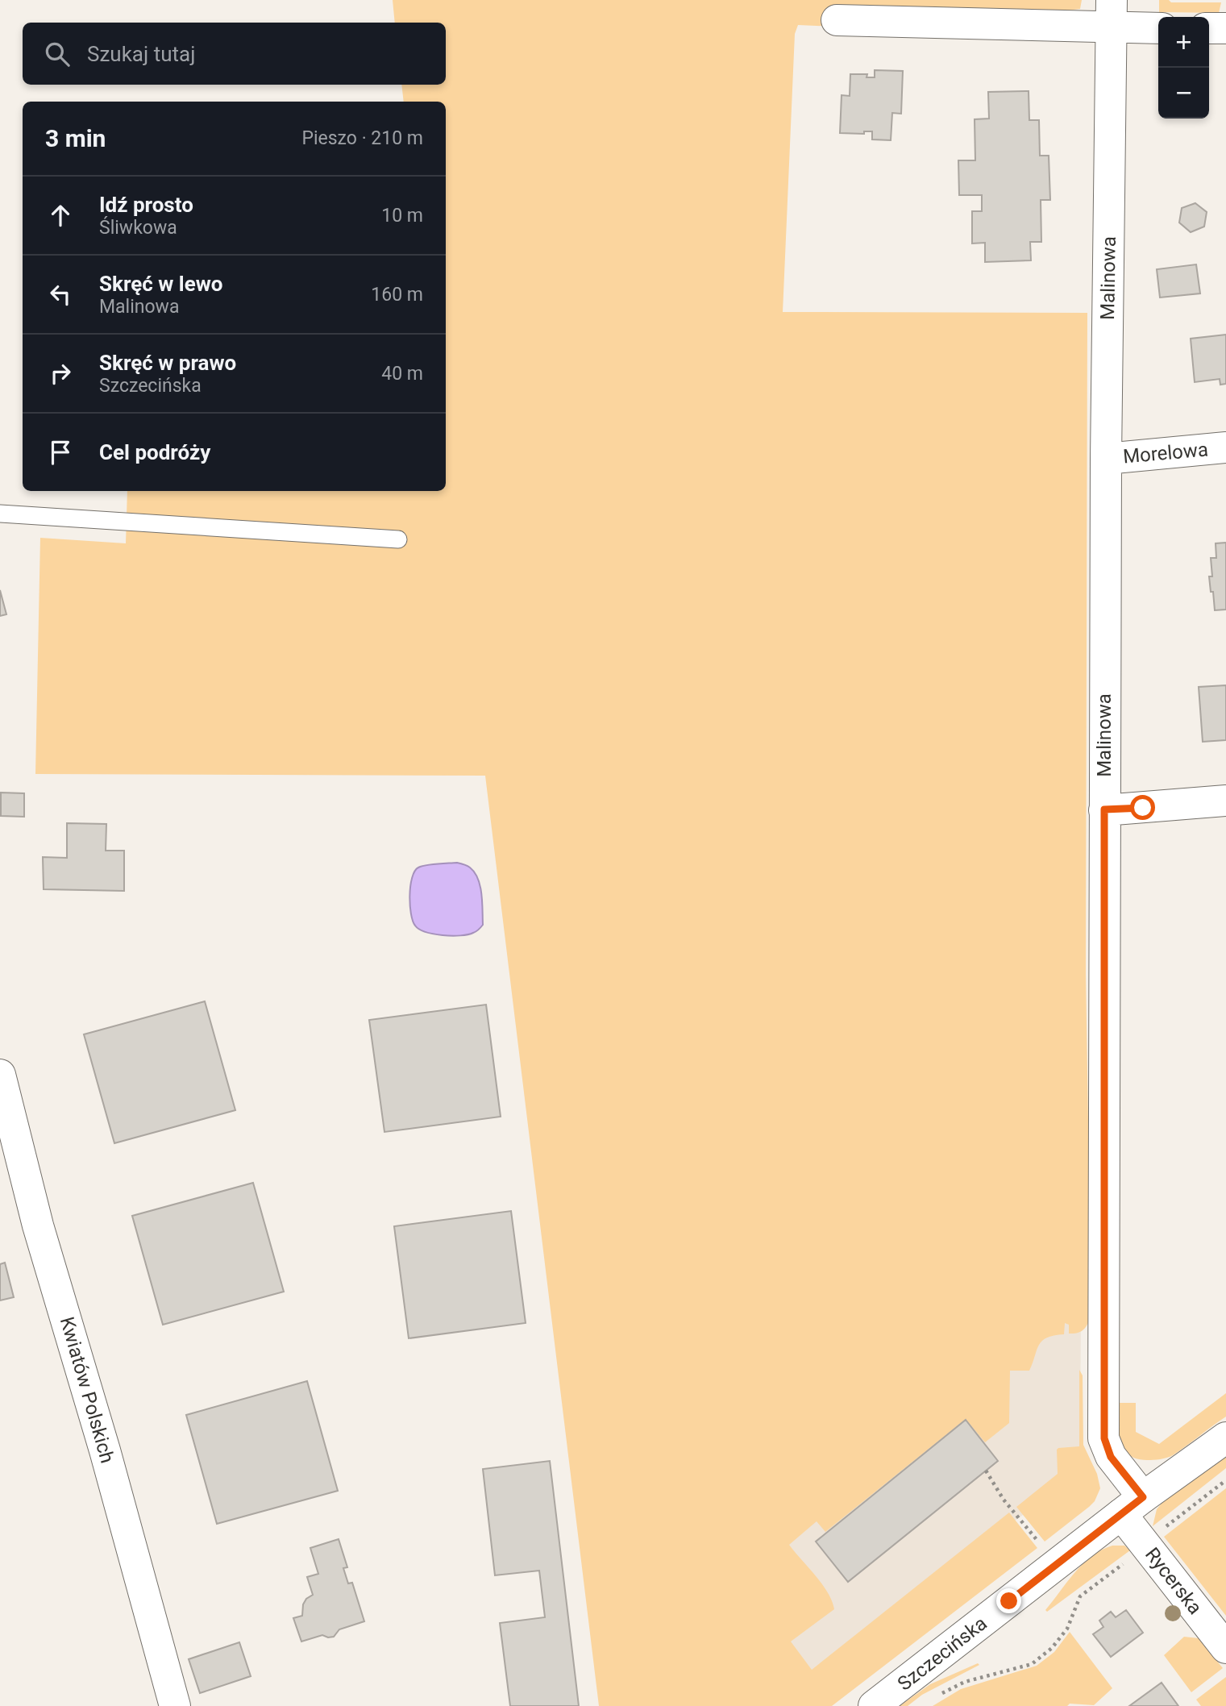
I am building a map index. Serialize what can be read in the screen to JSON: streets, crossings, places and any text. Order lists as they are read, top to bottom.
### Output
{
  "streets": {
    "street": [
      "Malinowa",
      "Morelowa",
      "Kwiatów Polskich",
      "Rycerska",
      "Szczecińska"
    ]
  },
  "crossings": [
    ["Malinowa", "Morelowa"],
    ["Malinowa", "Rycerska"],
    ["Malinowa", "Szczecińska"],
    ["Rycerska", "Szczecińska"]
  ],
  "page": {
    "map_buttons": ["+", "−"],
    "search": "Szukaj tutaj",
    "heading": ["3 min", "Pieszo · 210 m"],
    "list": [
      ["Idź prosto", "Śliwkowa", "10 m"],
      ["Skręć w lewo", "Malinowa", "160 m"],
      ["Skręć w prawo", "Szczecińska", "40 m"],
      "Cel podróży"
    ]
  }
}
